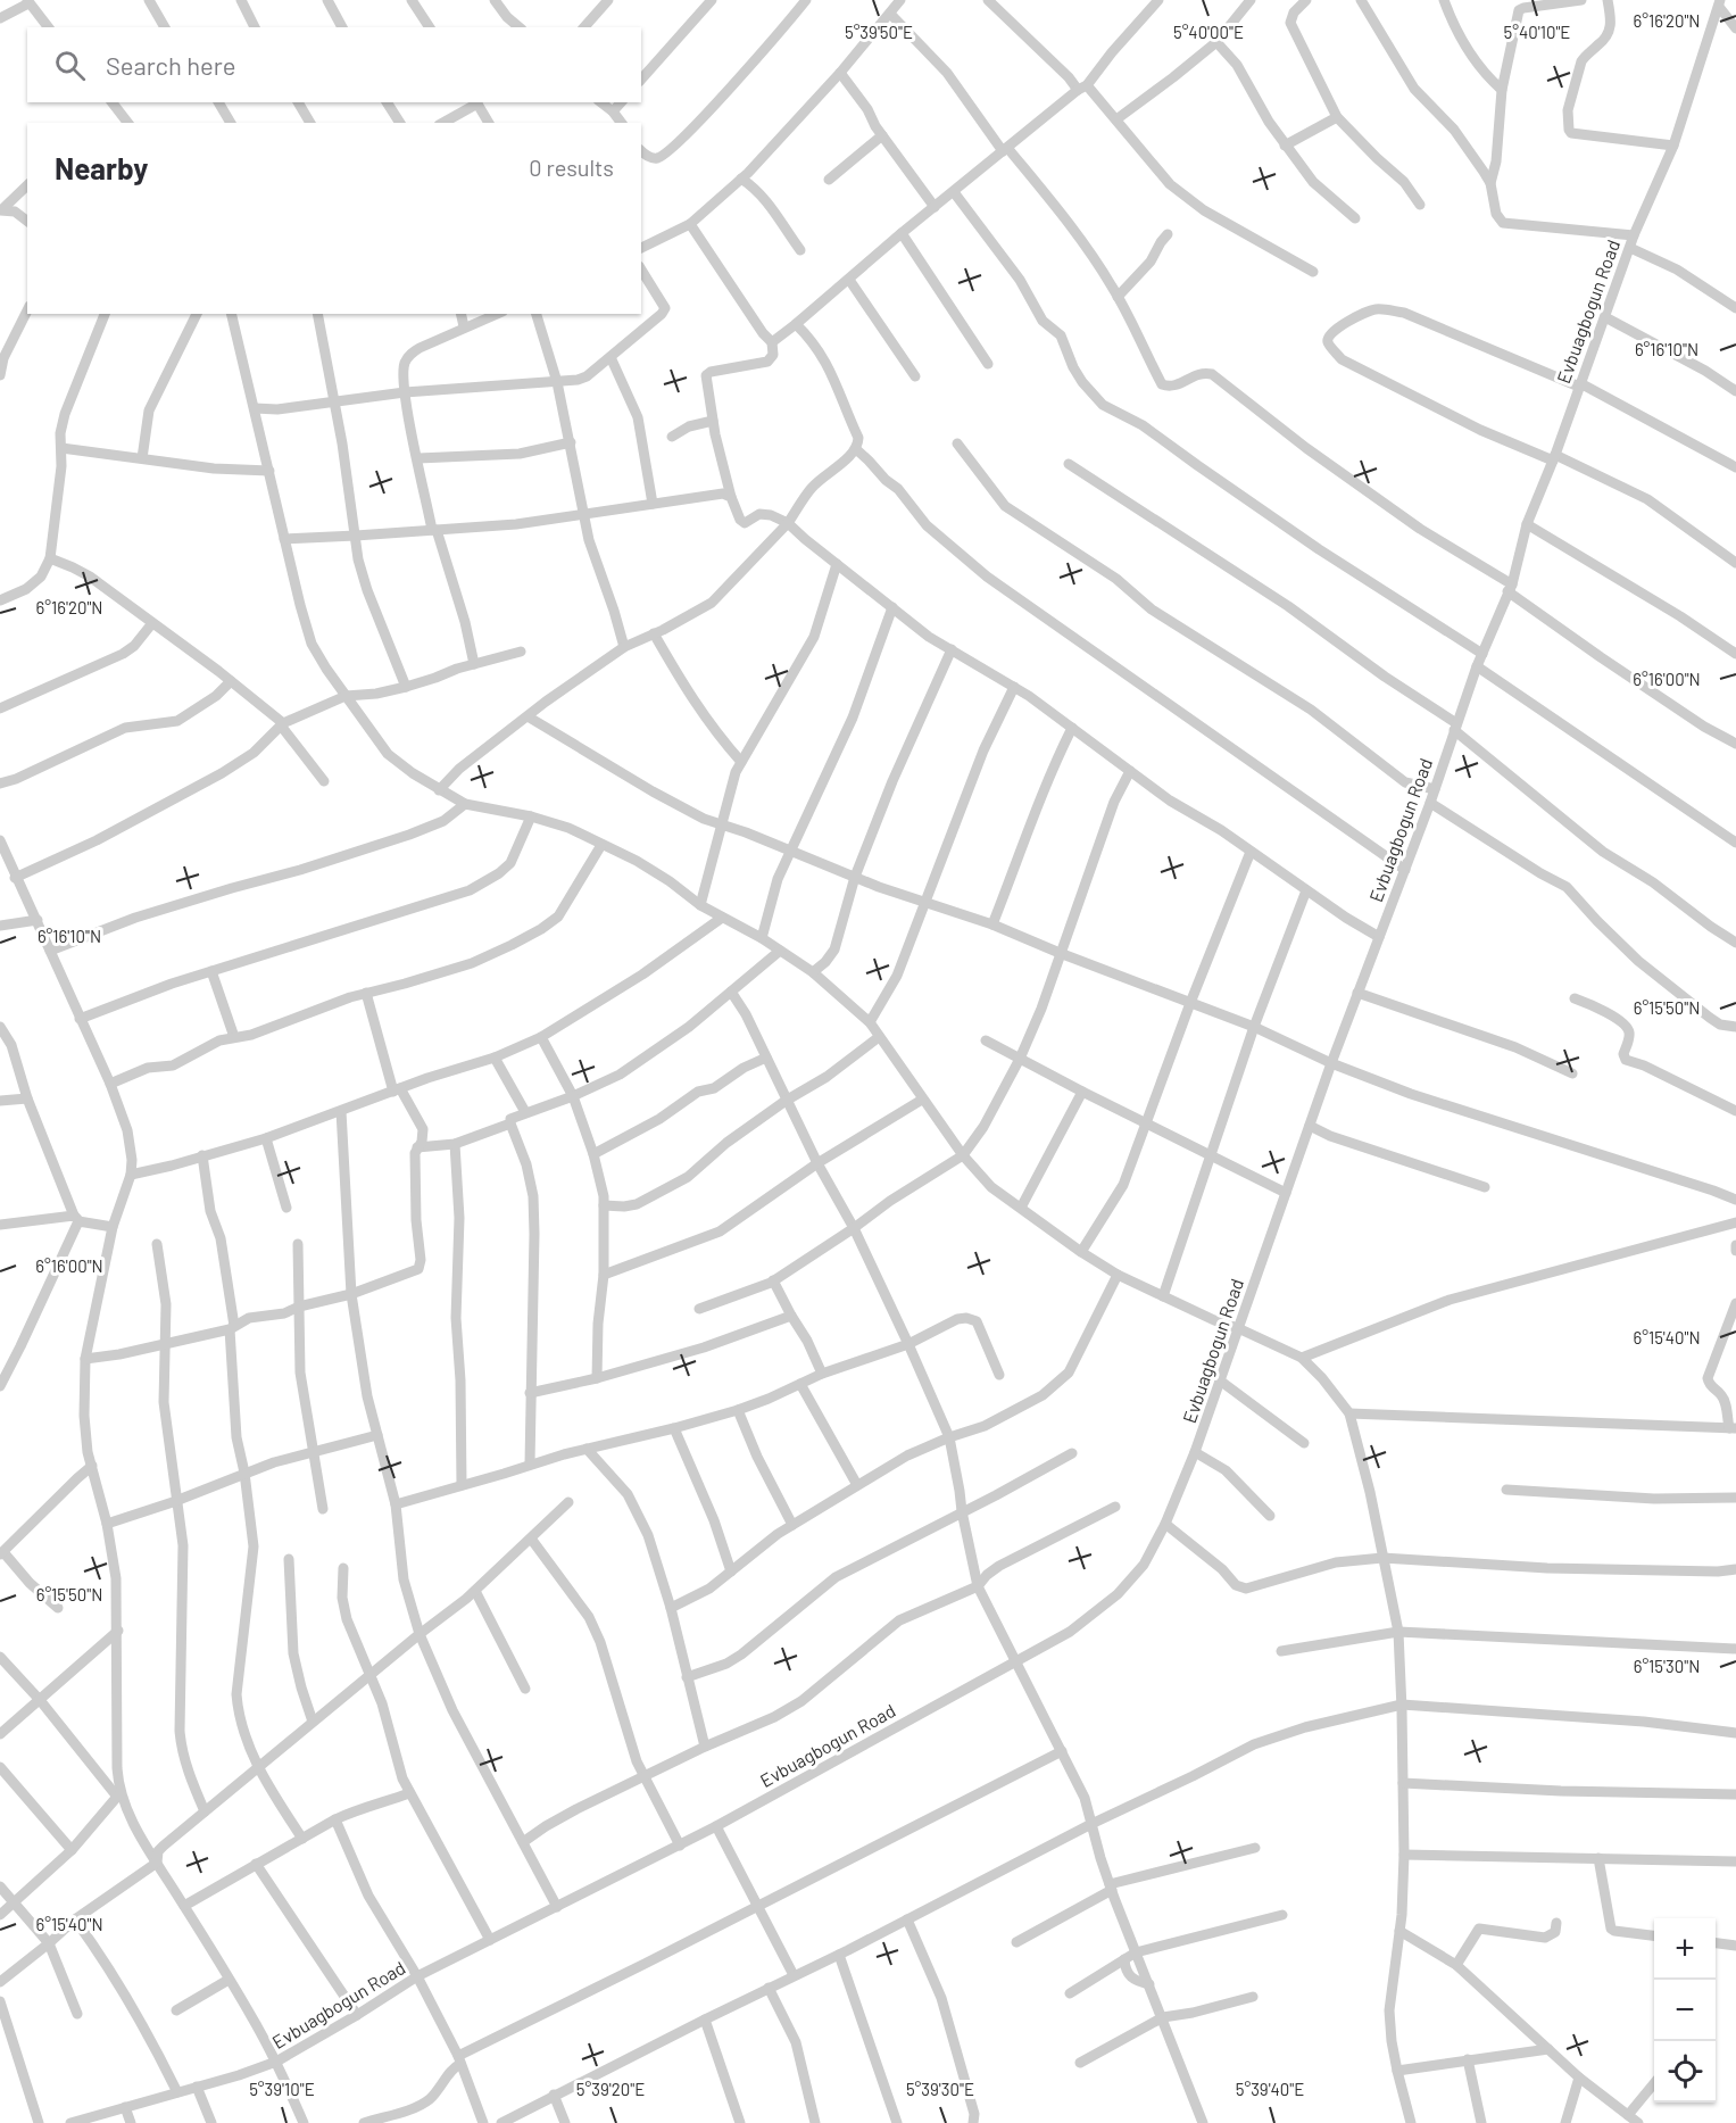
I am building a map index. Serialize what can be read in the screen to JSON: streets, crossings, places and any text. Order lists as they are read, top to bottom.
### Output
{
  "streets": {
    "street": ["Evbuagbogun Road"]
  },
  "page": {
    "search": "Search here",
    "heading": ["Nearby", "0 results"],
    "map_buttons": ["+", "−"]
  },
  "coordinates": [
    "6°16'20\"N",
    "5°40'00\"E",
    "5°40'10\"E",
    "5°39'50\"E",
    "6°16'10\"N",
    "6°16'00\"N",
    "6°15'50\"N",
    "6°15'40\"N",
    "6°15'30\"N",
    "5°39'10\"E",
    "5°39'20\"E",
    "5°39'30\"E",
    "5°39'40\"E"
  ]
}
